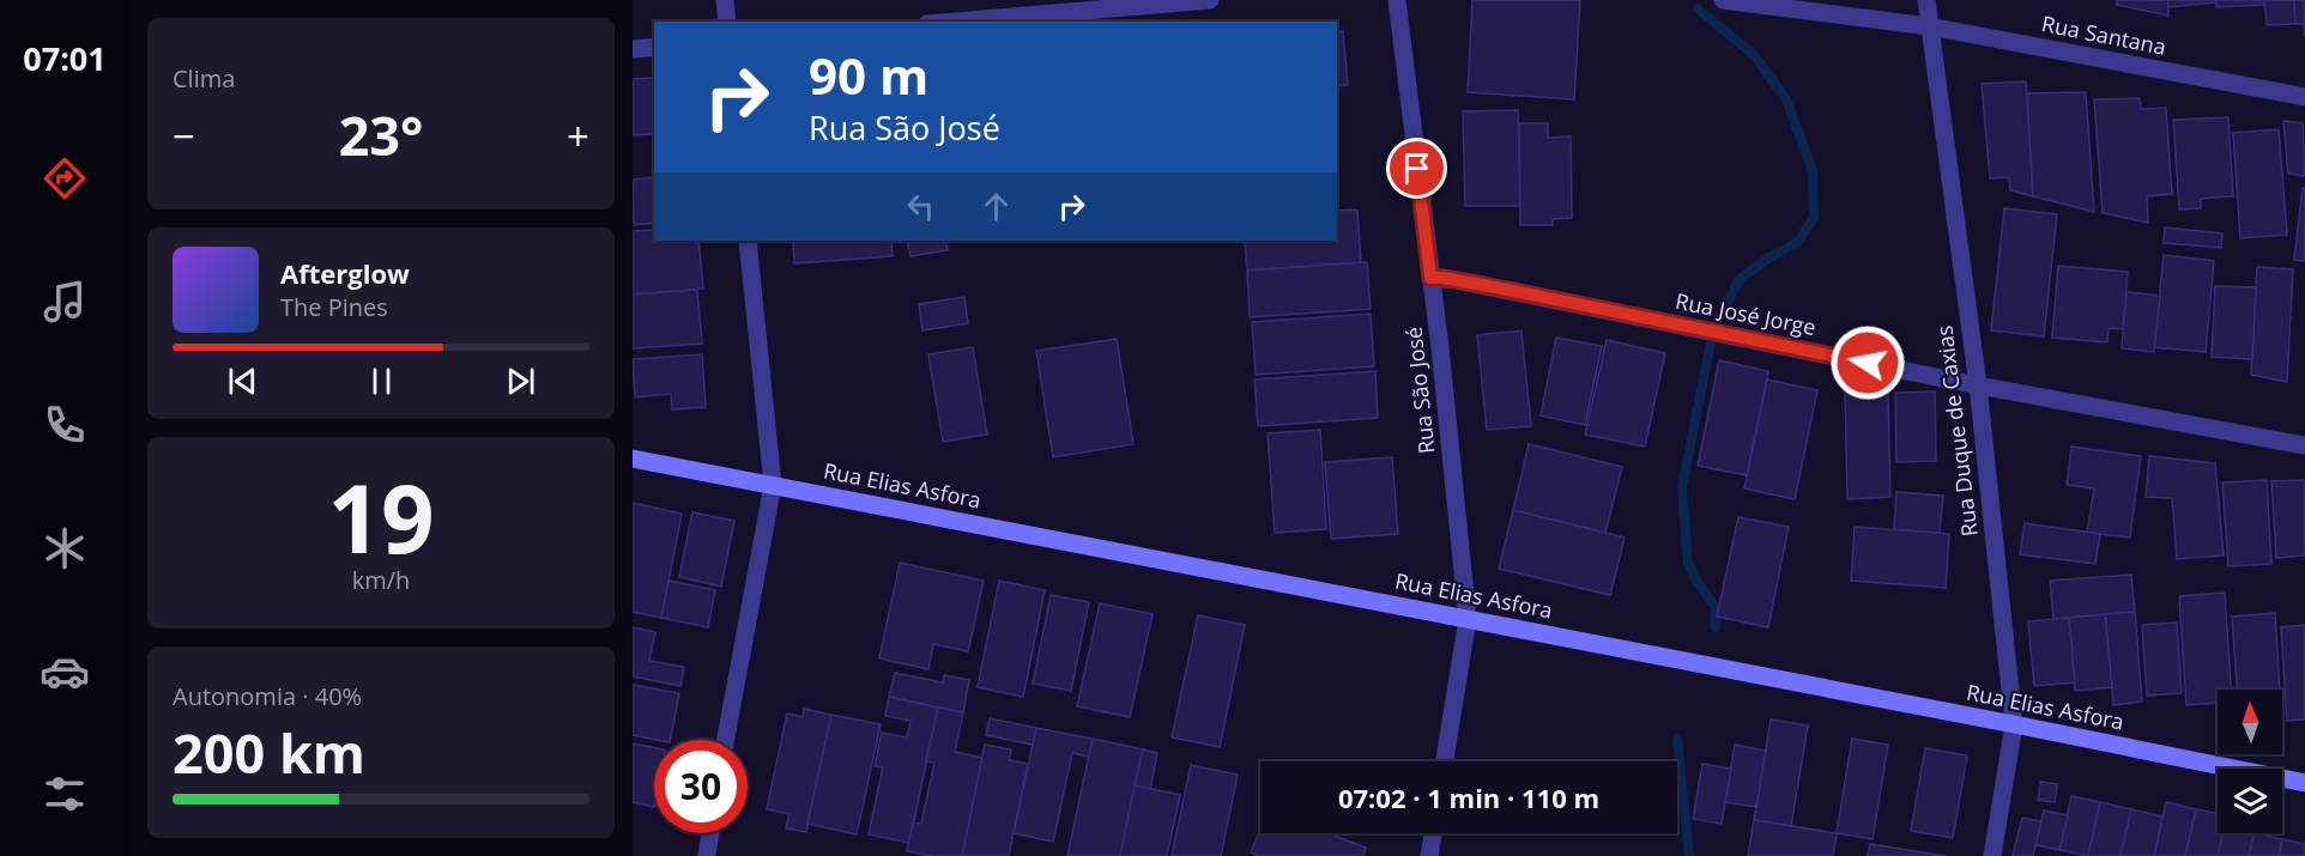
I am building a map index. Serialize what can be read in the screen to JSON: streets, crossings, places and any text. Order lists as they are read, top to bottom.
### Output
{
  "streets": {
    "street": [
      "Rua Santana",
      "Rua José Jorge",
      "Rua São José",
      "Rua Duque de Caxias",
      "Rua Elias Asfora"
    ]
  },
  "crossings": [
    ["Rua Santana", "Rua Duque de Caxias"],
    ["Rua José Jorge", "Rua São José"],
    ["Rua José Jorge", "Rua Duque de Caxias"],
    ["Rua São José", "Rua Elias Asfora"],
    ["Rua Duque de Caxias", "Rua Elias Asfora"]
  ],
  "north": "top",
  "page": {
    "tabs": "07:01",
    "tile": [
      "Clima",
      ["19", "km/h"],
      ["Autonomia · 40%", "200 km"]
    ],
    "turn": ["90 m", "Rua São José"],
    "heat": ["−", "23°", "+"],
    "song": ["Afterglow", "The Pines"],
    "limit": "30",
    "trip": "07:02 · 1 min · 110 m"
  }
}
